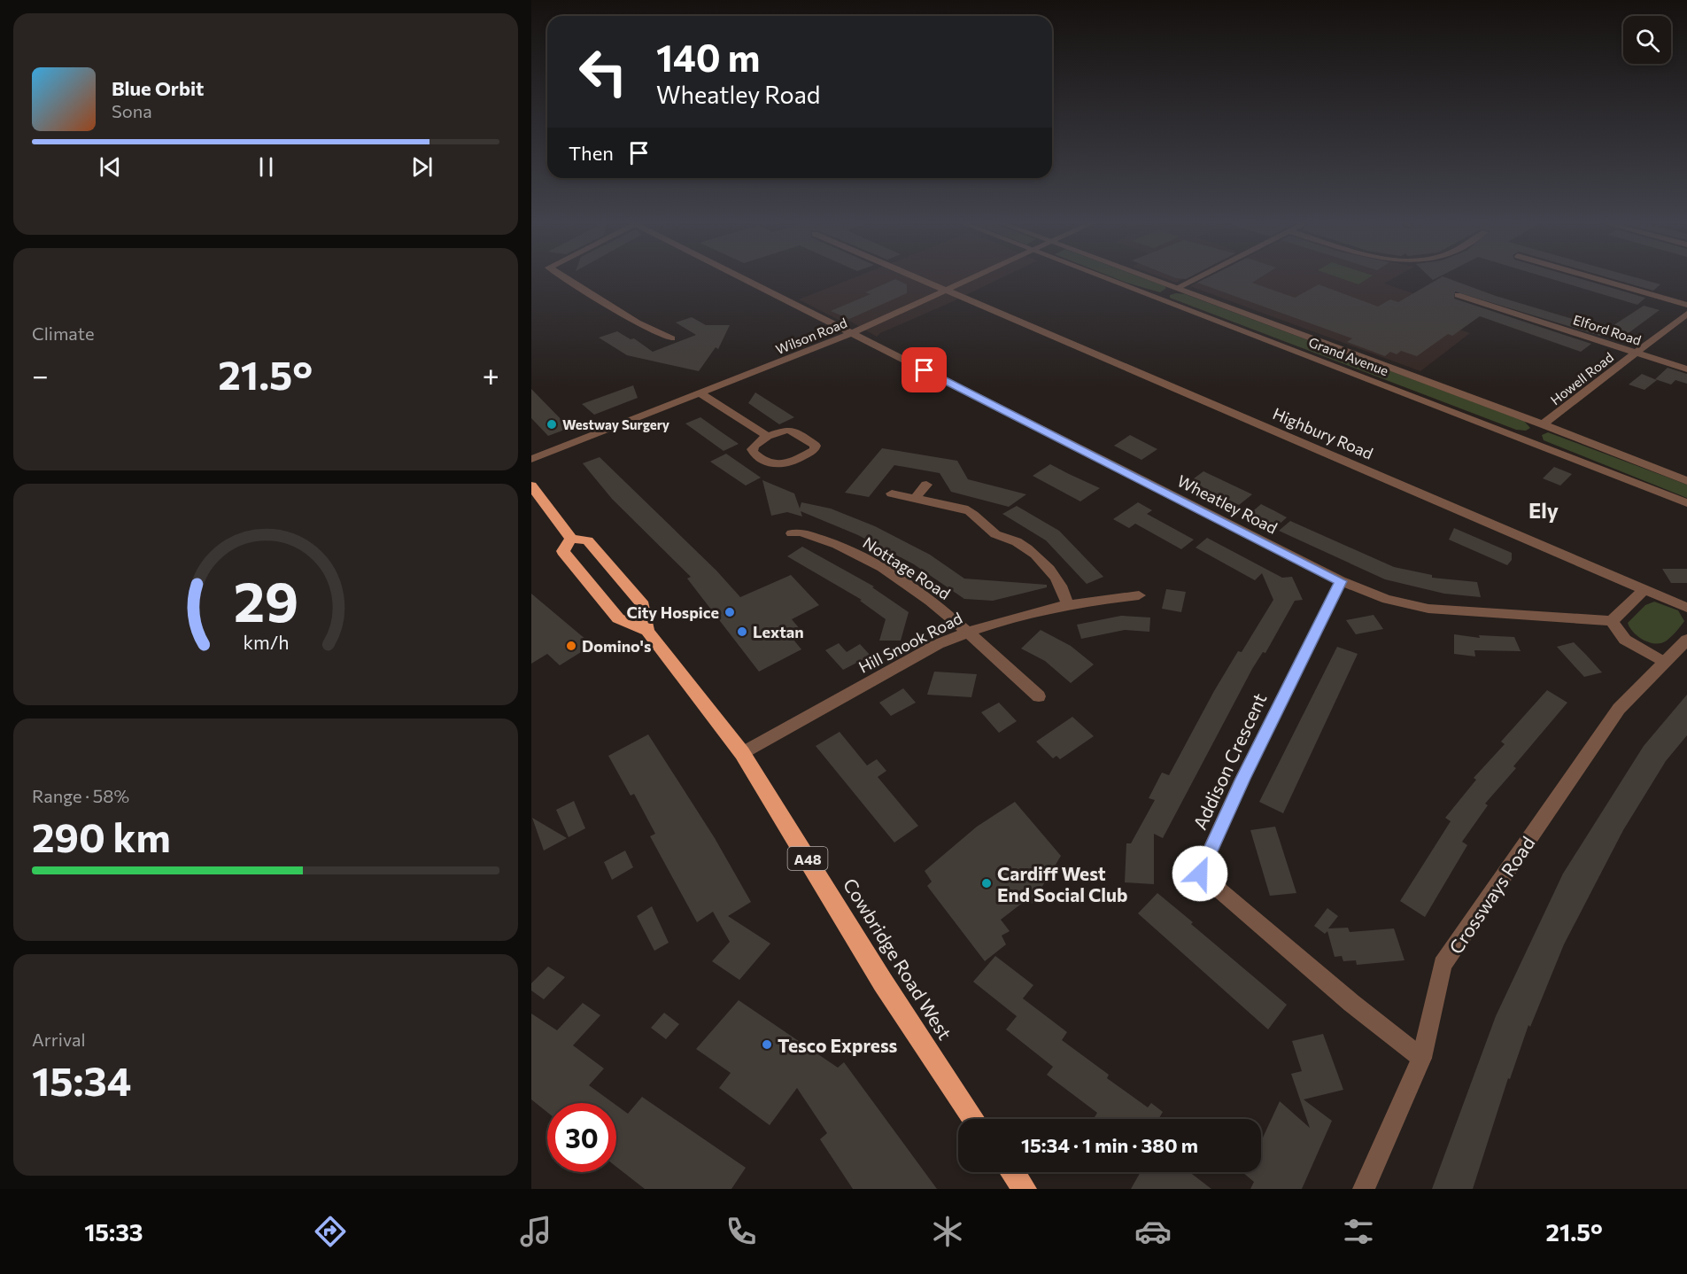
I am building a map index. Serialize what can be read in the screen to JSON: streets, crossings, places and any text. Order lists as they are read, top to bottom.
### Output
{
  "streets": {
    "highway": ["A48", "Cowbridge Road West"],
    "street": [
      "Elford Road",
      "Wilson Road",
      "Grand Avenue",
      "Howell Road",
      "Highbury Road",
      "Wheatley Road",
      "Nottage Road",
      "Hill Snook Road",
      "Addison Crescent",
      "Crossways Road"
    ]
  },
  "crossings": [
    ["Elford Road", "Howell Road"],
    ["Wilson Road", "Highbury Road"],
    ["Wilson Road", "Wheatley Road"],
    ["Grand Avenue", "Howell Road"],
    ["Wheatley Road", "Addison Crescent"],
    ["Nottage Road", "Hill Snook Road"],
    ["Hill Snook Road", "Cowbridge Road West"],
    ["Addison Crescent", "Crossways Road"]
  ],
  "districts": ["Ely"],
  "places": [
    "Westway Surgery",
    "City Hospice",
    "Lextan",
    "Domino's",
    "Cardiff West End Social Club",
    "Tesco Express"
  ],
  "page": {
    "turn": ["140 m", "Wheatley Road"],
    "song": ["Blue Orbit", "Sona"],
    "then": "Then",
    "tile": [
      "Climate",
      ["Range · 58%", "290 km"],
      ["Arrival", "15:34"]
    ],
    "heat": ["−", "21.5°", "+"],
    "limit": "30",
    "trip": "15:34 · 1 min · 380 m",
    "tabs": ["15:33", "21.5°"],
    "gauge": ["29", "km/h"]
  }
}
